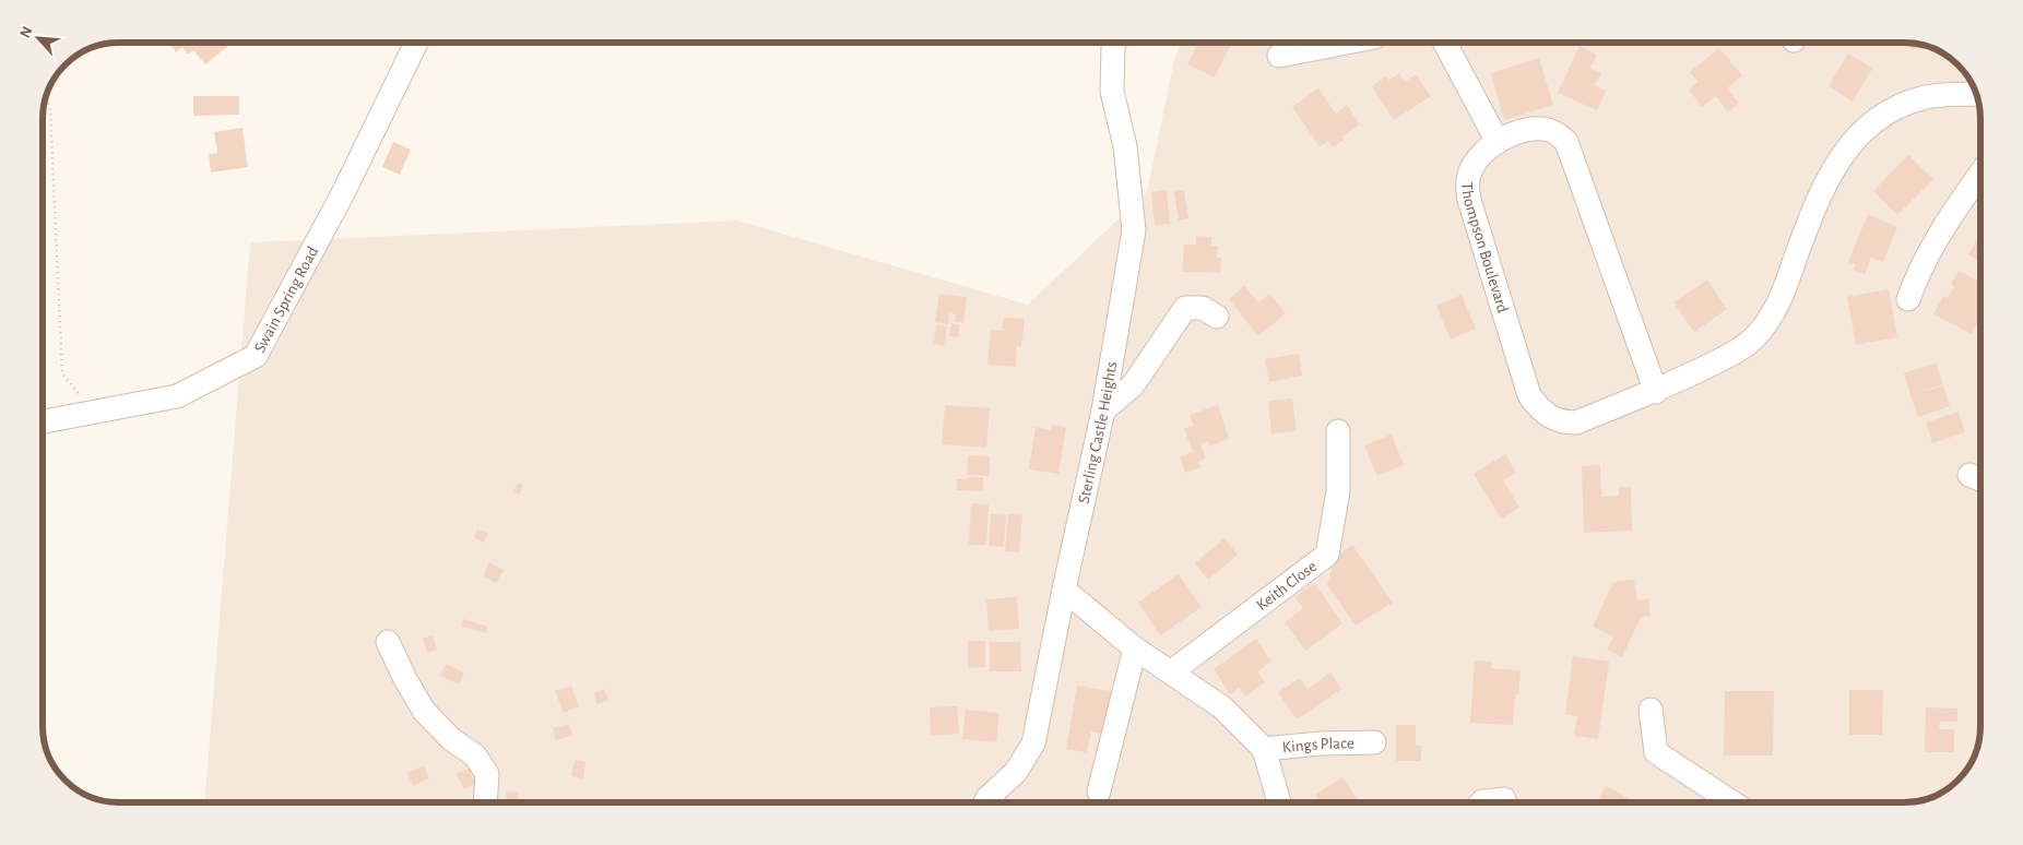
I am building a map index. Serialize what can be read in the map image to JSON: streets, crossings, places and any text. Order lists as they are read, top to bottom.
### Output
{
  "streets": {
    "street": [
      "Thompson Boulevard",
      "Swain Spring Road",
      "Sterling Castle Heights",
      "Keith Close",
      "Kings Place"
    ]
  },
  "north": "top left"
}
